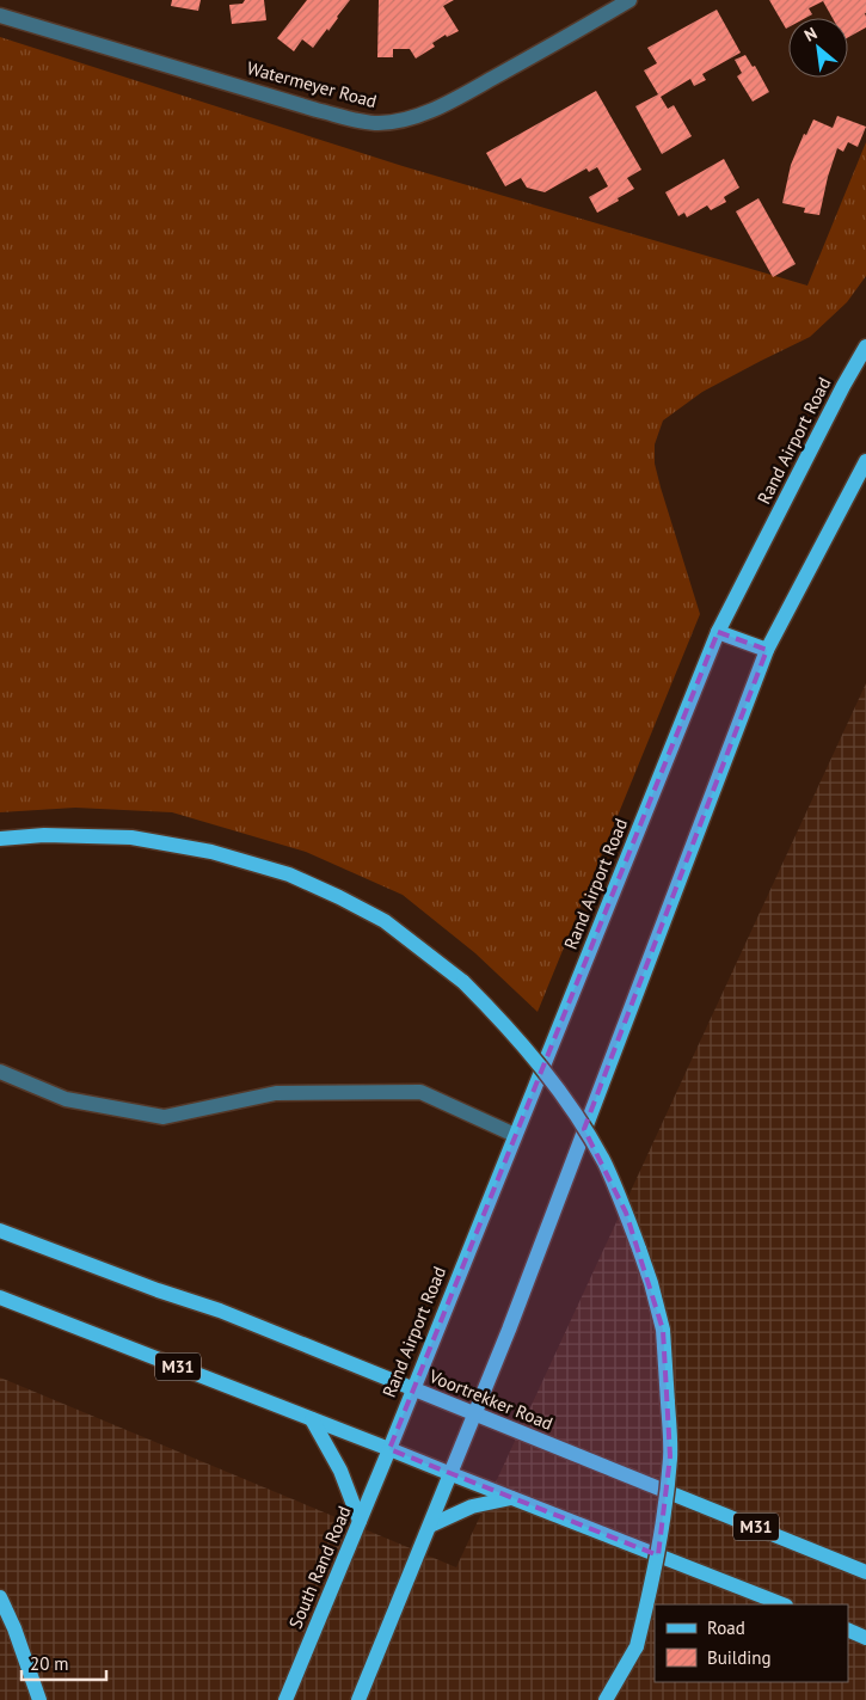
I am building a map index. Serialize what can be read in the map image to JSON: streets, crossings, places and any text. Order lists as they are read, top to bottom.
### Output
{
  "streets": {
    "main road": [
      "Rand Airport Road",
      "M31",
      "Voortrekker Road",
      "South Rand Road"
    ],
    "street": ["Watermeyer Road"]
  },
  "crossings": [
    ["Rand Airport Road", "M31"],
    ["Rand Airport Road", "Voortrekker Road"],
    ["Rand Airport Road", "South Rand Road"],
    ["M31", "South Rand Road"]
  ],
  "legend": ["Road", "Building"],
  "scale_bar": "20 m",
  "north": "top left"
}
